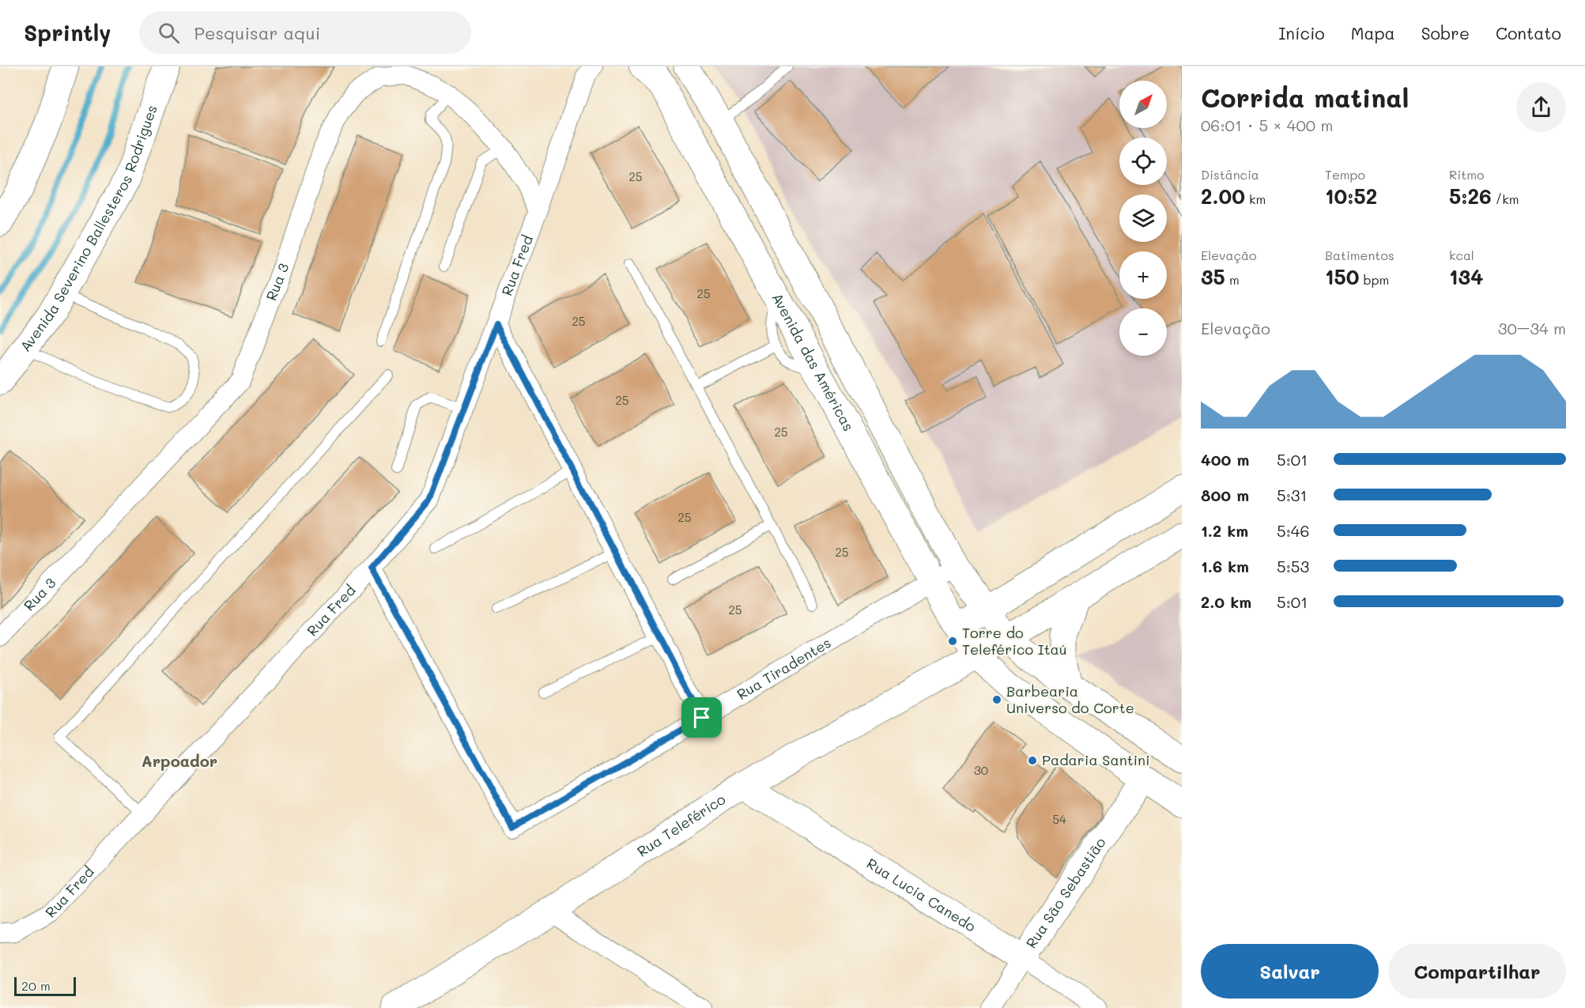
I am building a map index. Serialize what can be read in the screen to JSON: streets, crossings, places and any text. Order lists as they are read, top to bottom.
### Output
{
  "streets": {
    "main road": [
      "Avenida Severino Ballesteros Rodrigues",
      "Avenida das Américas",
      "Rua Teleférico",
      "Rua São Sebastião",
      "Rua Lucia Canedo"
    ],
    "street": ["Rua Fred", "Rua 3", "Rua Tiradentes"]
  },
  "crossings": [
    ["Rua Fred", "Rua 3"],
    ["Rua Fred", "Rua Tiradentes"],
    ["Avenida das Américas", "Rua Tiradentes"],
    ["Avenida das Américas", "Rua Teleférico"],
    ["Avenida das Américas", "Rua São Sebastião"],
    ["Rua Teleférico", "Rua Lucia Canedo"],
    ["Rua São Sebastião", "Rua Lucia Canedo"]
  ],
  "districts": ["Arpoador"],
  "places": ["Torre do Teleférico Itaú", "Barbearia Universo do Corte", "Padaria Santini"],
  "house_numbers": [
    "25",
    "25",
    "25",
    "25",
    "25",
    "25",
    "25",
    "25",
    "30",
    "54"
  ],
  "scale_bar": "20 m",
  "north": "top right",
  "page": {
    "header": "Sprintly",
    "search": "Pesquisar aqui",
    "nav": [
      "Início",
      "Mapa",
      "Sobre",
      "Contato"
    ],
    "heading": ["Corrida matinal", "06:01 · 5 × 400 m"],
    "map_buttons": ["+", "−"],
    "stats": [
      ["Distância", "2.00 km"],
      ["Tempo", "10:52"],
      ["Ritmo", "5:26 /km"],
      ["Elevação", "35 m"],
      ["Batimentos", "150 bpm"],
      ["kcal", "134"]
    ],
    "chart": ["Elevação", "30–34 m"],
    "list": [
      {
        "name": "400 m",
        "note": "5:01"
      },
      {
        "name": "800 m",
        "note": "5:31"
      },
      {
        "name": "1.2 km",
        "note": "5:46"
      },
      {
        "name": "1.6 km",
        "note": "5:53"
      },
      {
        "name": "2.0 km",
        "note": "5:01"
      }
    ],
    "buttons": ["Salvar", "Compartilhar"],
    "scale": "20 m"
  }
}
